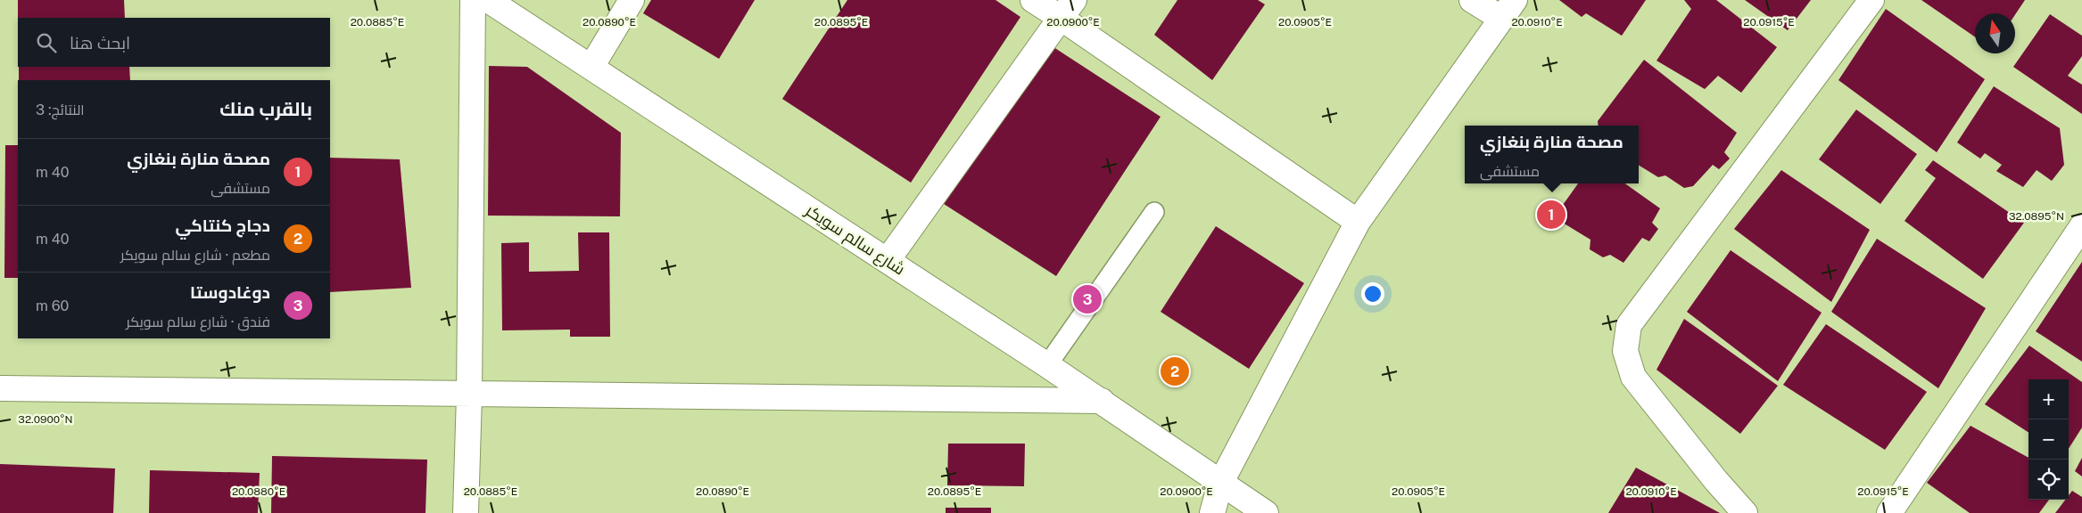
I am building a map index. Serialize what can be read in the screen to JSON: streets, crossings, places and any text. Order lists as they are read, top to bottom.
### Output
{
  "streets": {
    "street": ["شارع سالم سويكر"]
  },
  "north": "top",
  "page": {
    "search": "ابحث هنا",
    "heading": ["بالقرب منك", "النتائج: 3"],
    "popup": ["مصحة منارة بنغازي", "مستشفى"],
    "list": [
      {
        "mark": "1",
        "name": "مصحة منارة بنغازي",
        "note": "مستشفى",
        "value": "40 m"
      },
      {
        "mark": "2",
        "name": "دجاج كنتاكي",
        "note": "مطعم · شارع سالم سويكر",
        "value": "40 m"
      },
      {
        "mark": "3",
        "name": "دوغادوستا",
        "note": "فندق · شارع سالم سويكر",
        "value": "60 m"
      }
    ],
    "pins": ["1", "3", "2"],
    "map_buttons": ["+", "−"]
  },
  "coordinates": [
    "20.0885°E",
    "20.0890°E",
    "20.0895°E",
    "20.0900°E",
    "20.0905°E",
    "20.0910°E",
    "20.0915°E",
    "32.0895°N",
    "32.0900°N",
    "20.0880°E"
  ]
}
